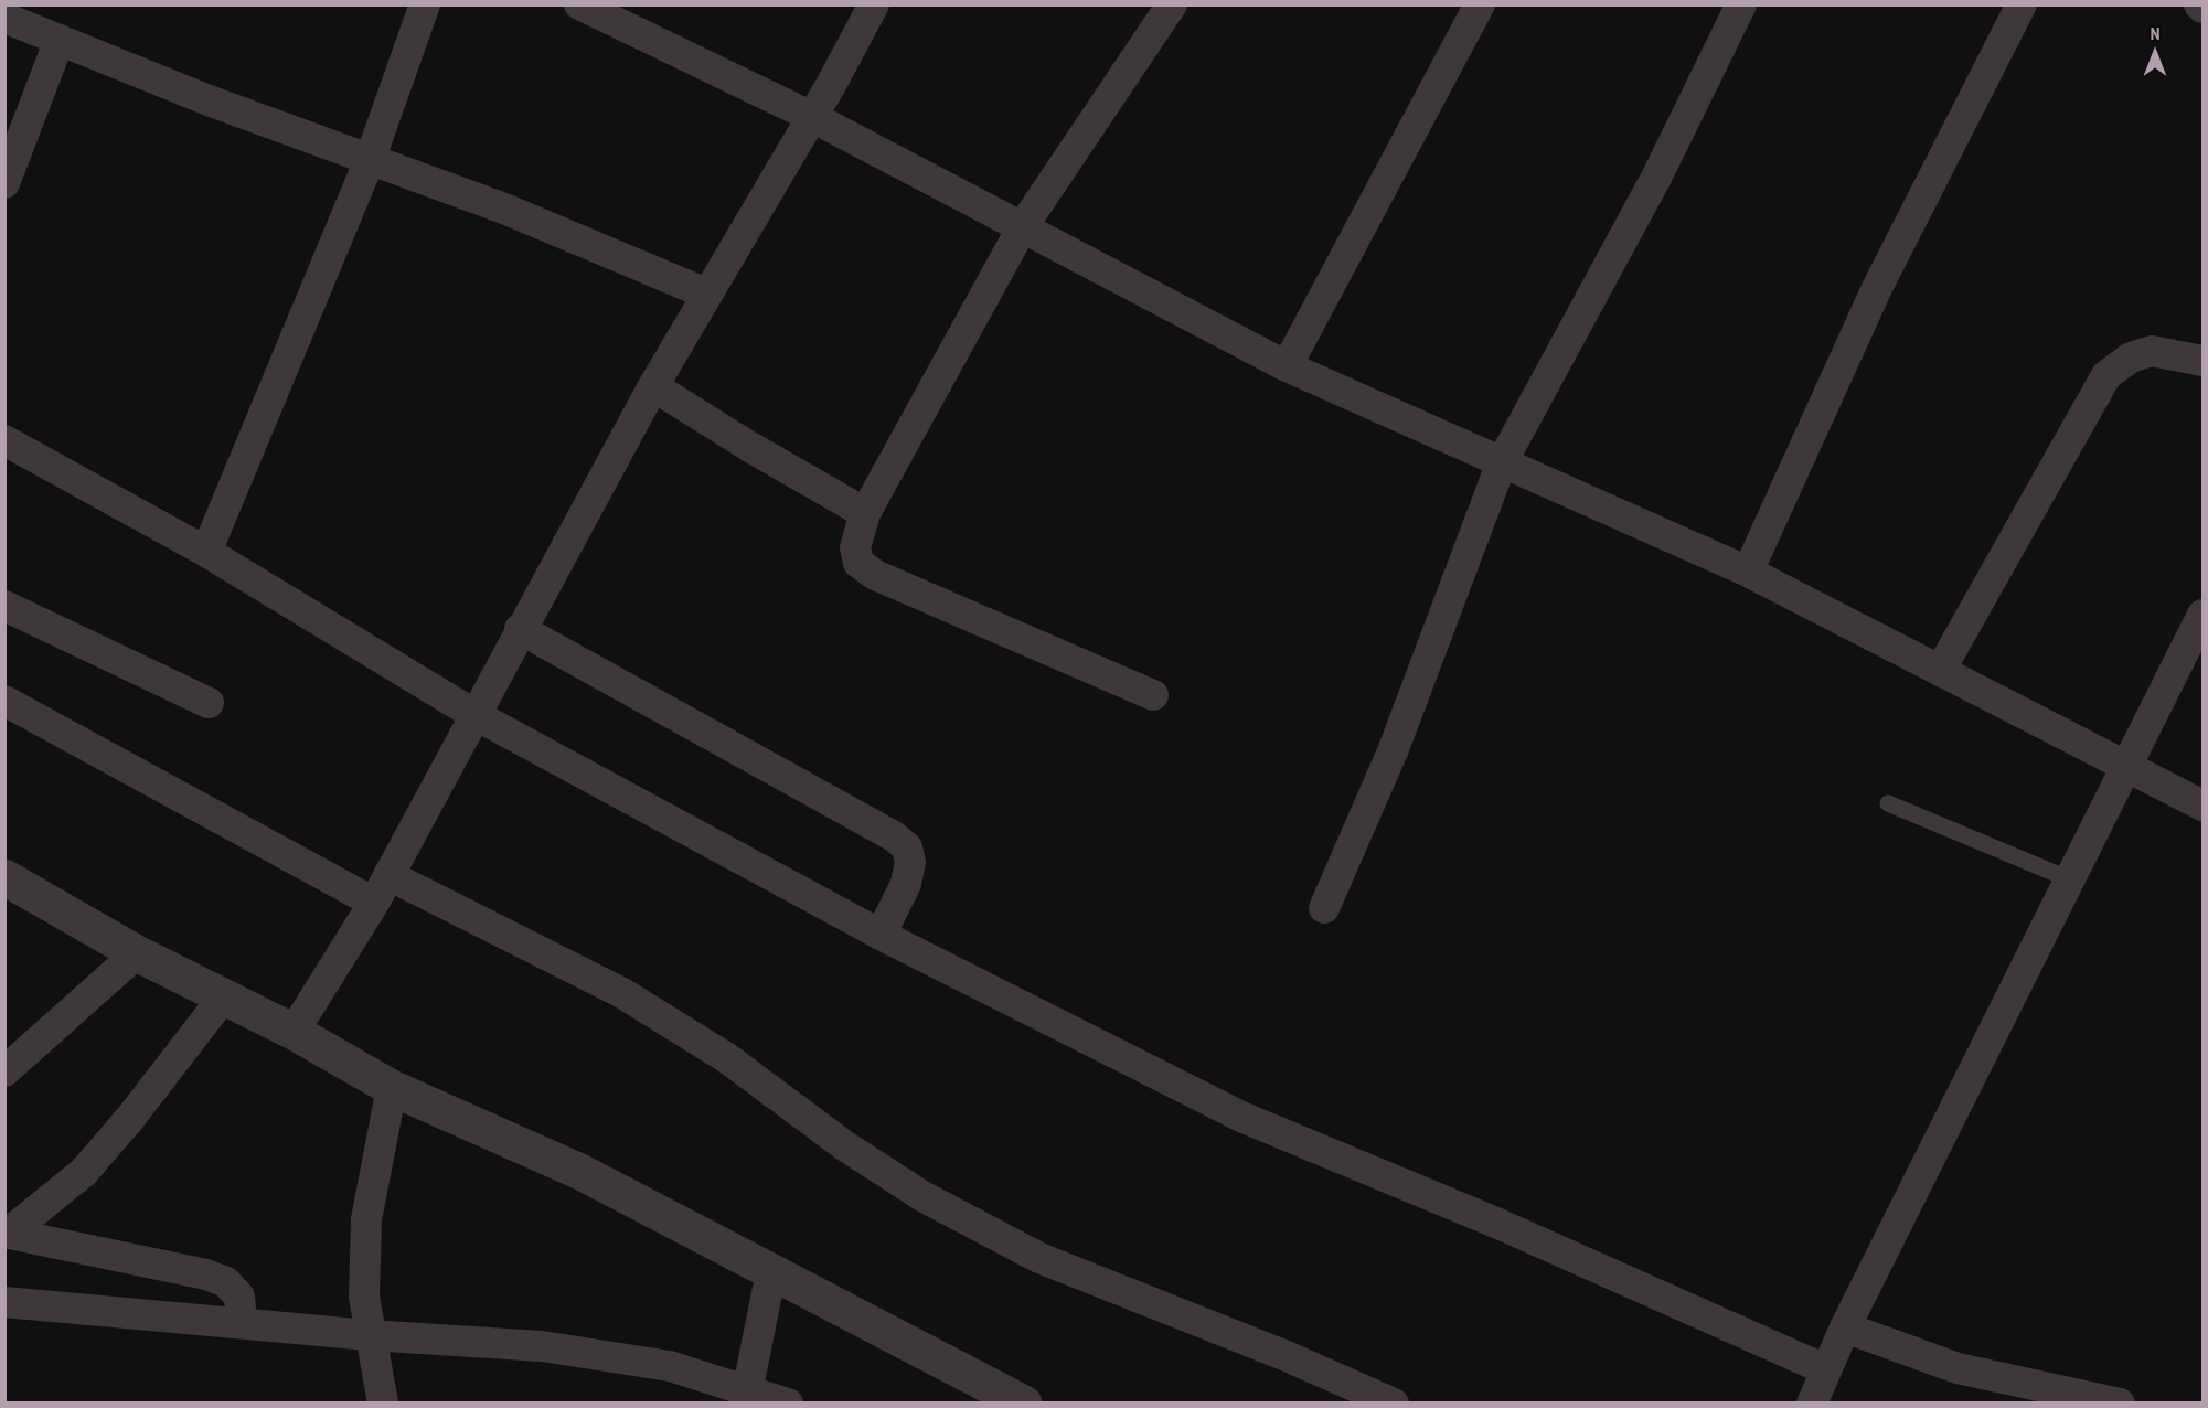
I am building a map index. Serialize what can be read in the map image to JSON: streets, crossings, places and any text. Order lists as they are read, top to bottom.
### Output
{
  "north": "top"
}
